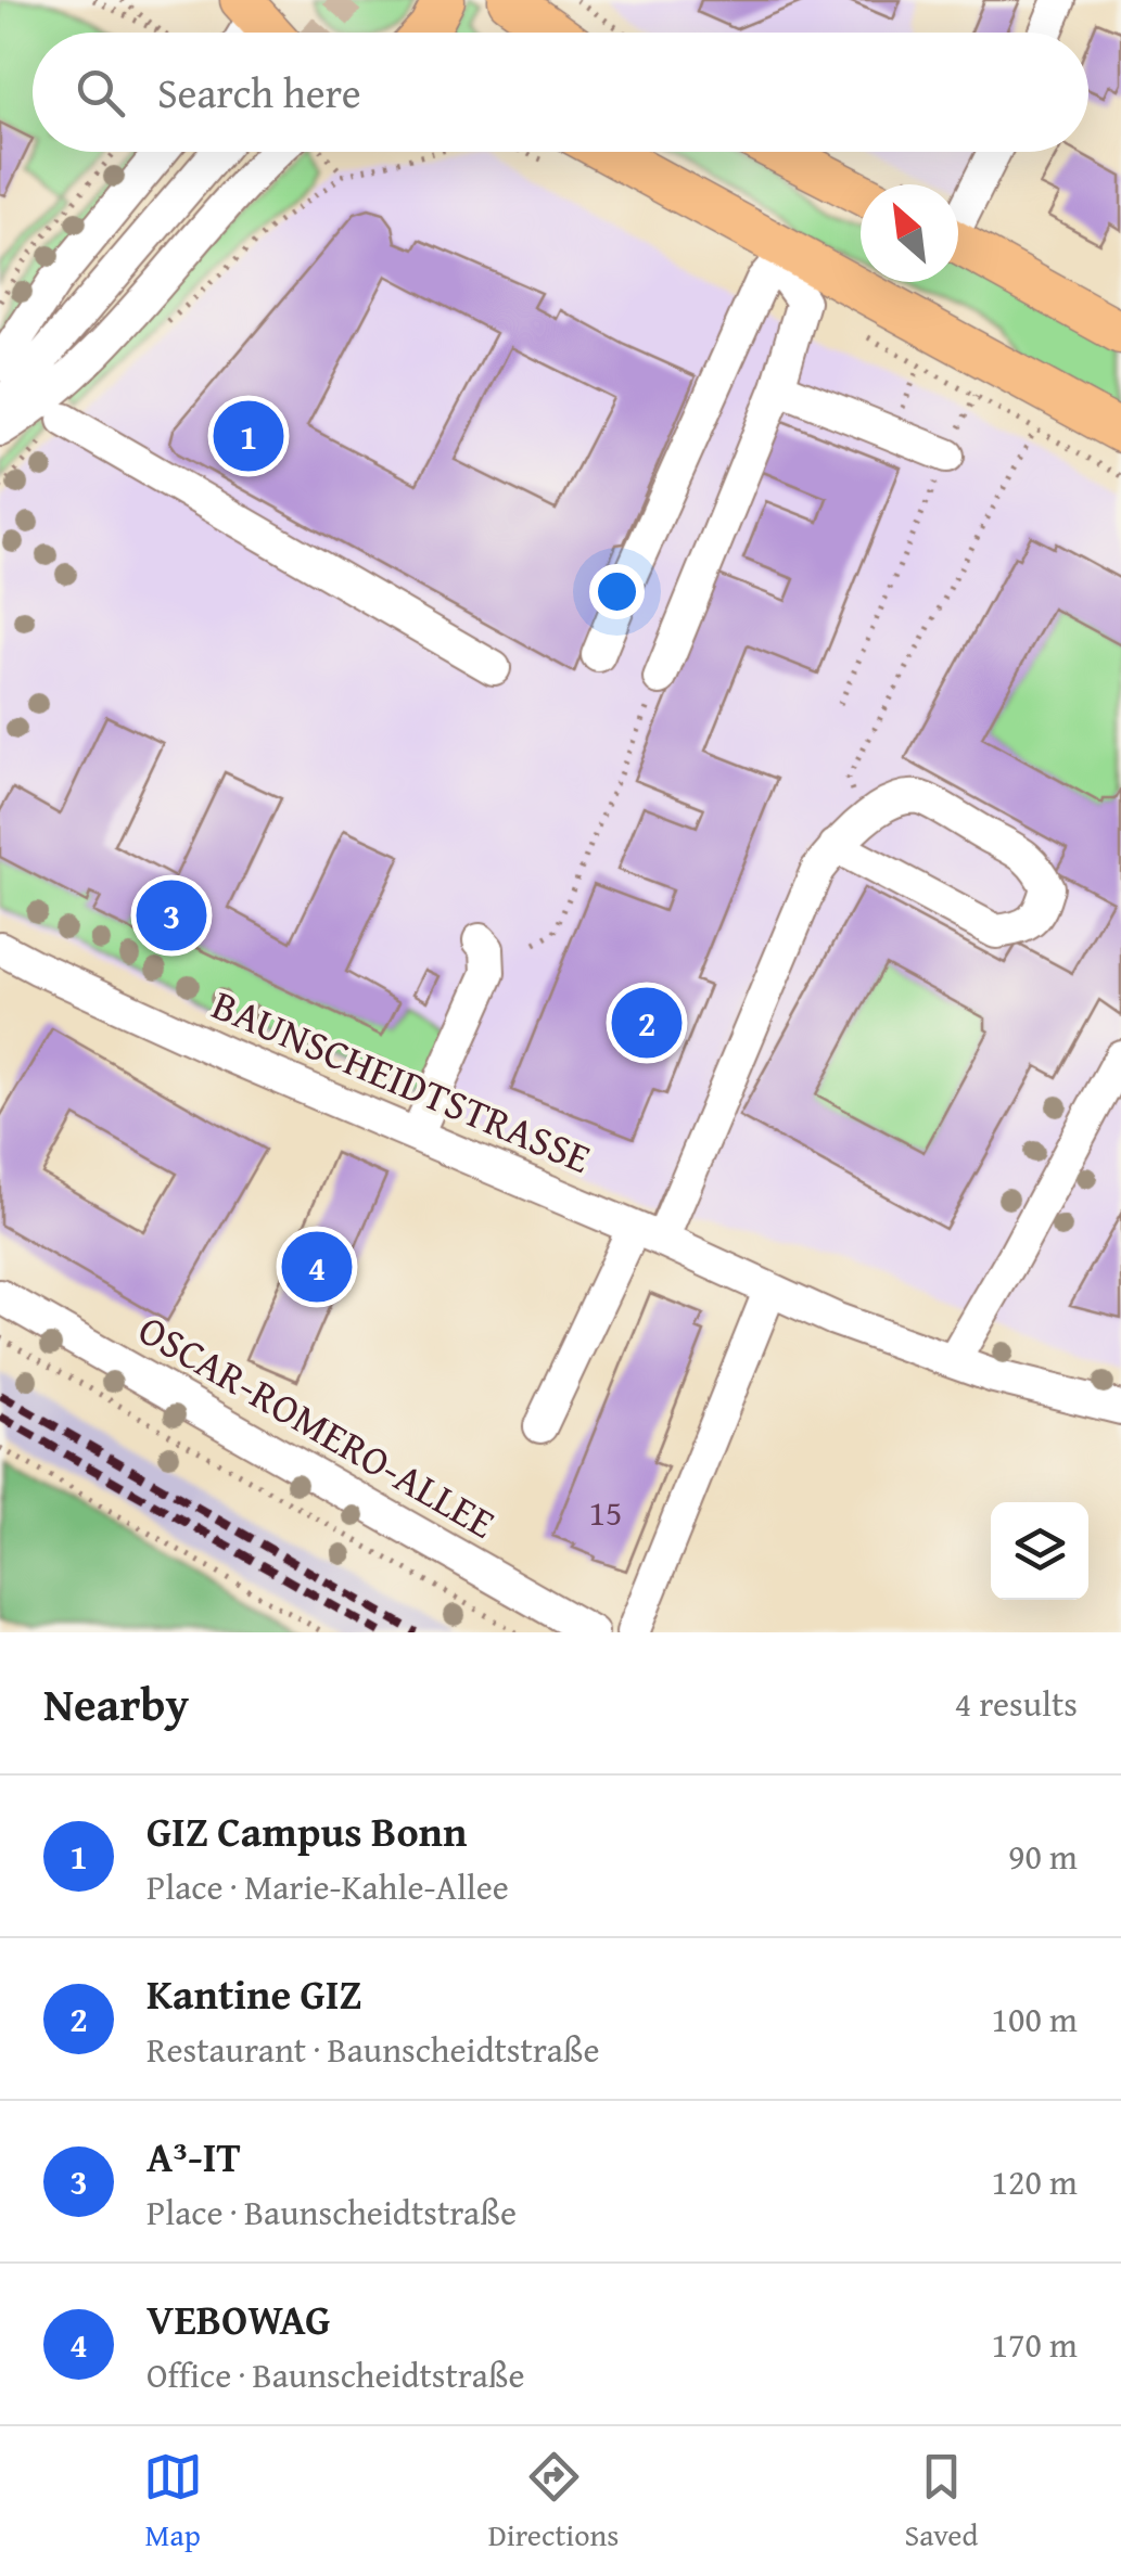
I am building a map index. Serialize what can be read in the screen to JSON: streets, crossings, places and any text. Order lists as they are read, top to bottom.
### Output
{
  "streets": {
    "street": ["BAUNSCHEIDTSTRASSE", "OSCAR-ROMERO-ALLEE"]
  },
  "house_numbers": ["15"],
  "north": "top left",
  "page": {
    "search": "Search here",
    "pins": [
      "1",
      "3",
      "2",
      "4"
    ],
    "heading": ["Nearby", "4 results"],
    "list": [
      {
        "mark": "1",
        "name": "GIZ Campus Bonn",
        "note": "Place · Marie-Kahle-Allee",
        "value": "90 m"
      },
      {
        "mark": "2",
        "name": "Kantine GIZ",
        "note": "Restaurant · Baunscheidtstraße",
        "value": "100 m"
      },
      {
        "mark": "3",
        "name": "A³-IT",
        "note": "Place · Baunscheidtstraße",
        "value": "120 m"
      },
      {
        "mark": "4",
        "name": "VEBOWAG",
        "note": "Office · Baunscheidtstraße",
        "value": "170 m"
      }
    ],
    "nav": ["Map", "Directions", "Saved"]
  }
}
